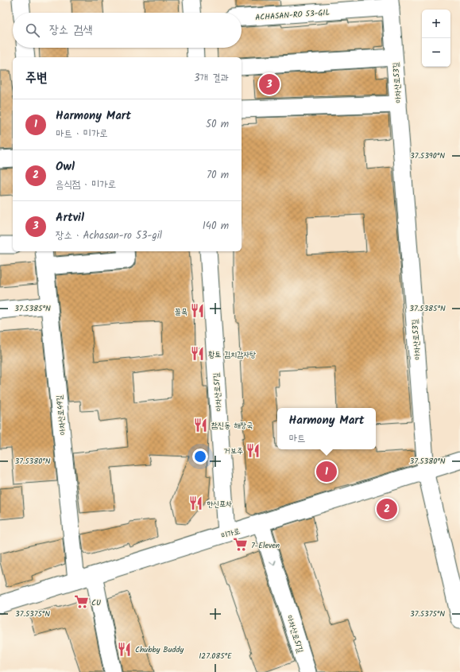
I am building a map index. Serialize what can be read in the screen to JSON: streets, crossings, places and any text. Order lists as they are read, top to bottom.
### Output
{
  "streets": {
    "street": [
      "ACHASAN-RO 53-GIL",
      "아차산로53길",
      "아차산로51길",
      "아차산로49길",
      "미가로"
    ]
  },
  "crossings": [
    ["ACHASAN-RO 53-GIL", "아차산로53길"],
    ["아차산로53길", "미가로"],
    ["아차산로51길", "미가로"],
    ["아차산로49길", "미가로"]
  ],
  "one_way": ["아차산로51길"],
  "places": {
    "restaurant": [
      "꼴목",
      "황토 김치감자탕",
      "참진동 해장국",
      "거보주",
      "한신포차",
      "Chubby Buddy"
    ],
    "supermarket": ["7-Eleven", "CU"]
  },
  "page": {
    "map_buttons": ["+", "−"],
    "search": "장소 검색",
    "heading": ["주변", "3개 결과"],
    "pins": ["3", "1", "2"],
    "list": [
      {
        "mark": "1",
        "name": "Harmony Mart",
        "note": "마트 · 미가로",
        "value": "50 m"
      },
      {
        "mark": "2",
        "name": "Owl",
        "note": "음식점 · 미가로",
        "value": "70 m"
      },
      {
        "mark": "3",
        "name": "Artvil",
        "note": "장소 · Achasan-ro 53-gil",
        "value": "140 m"
      }
    ],
    "popup": ["Harmony Mart", "마트"]
  },
  "coordinates": [
    "37.5390°N",
    "37.5385°N",
    "37.5380°N",
    "37.5375°N",
    "127.085°E"
  ]
}
